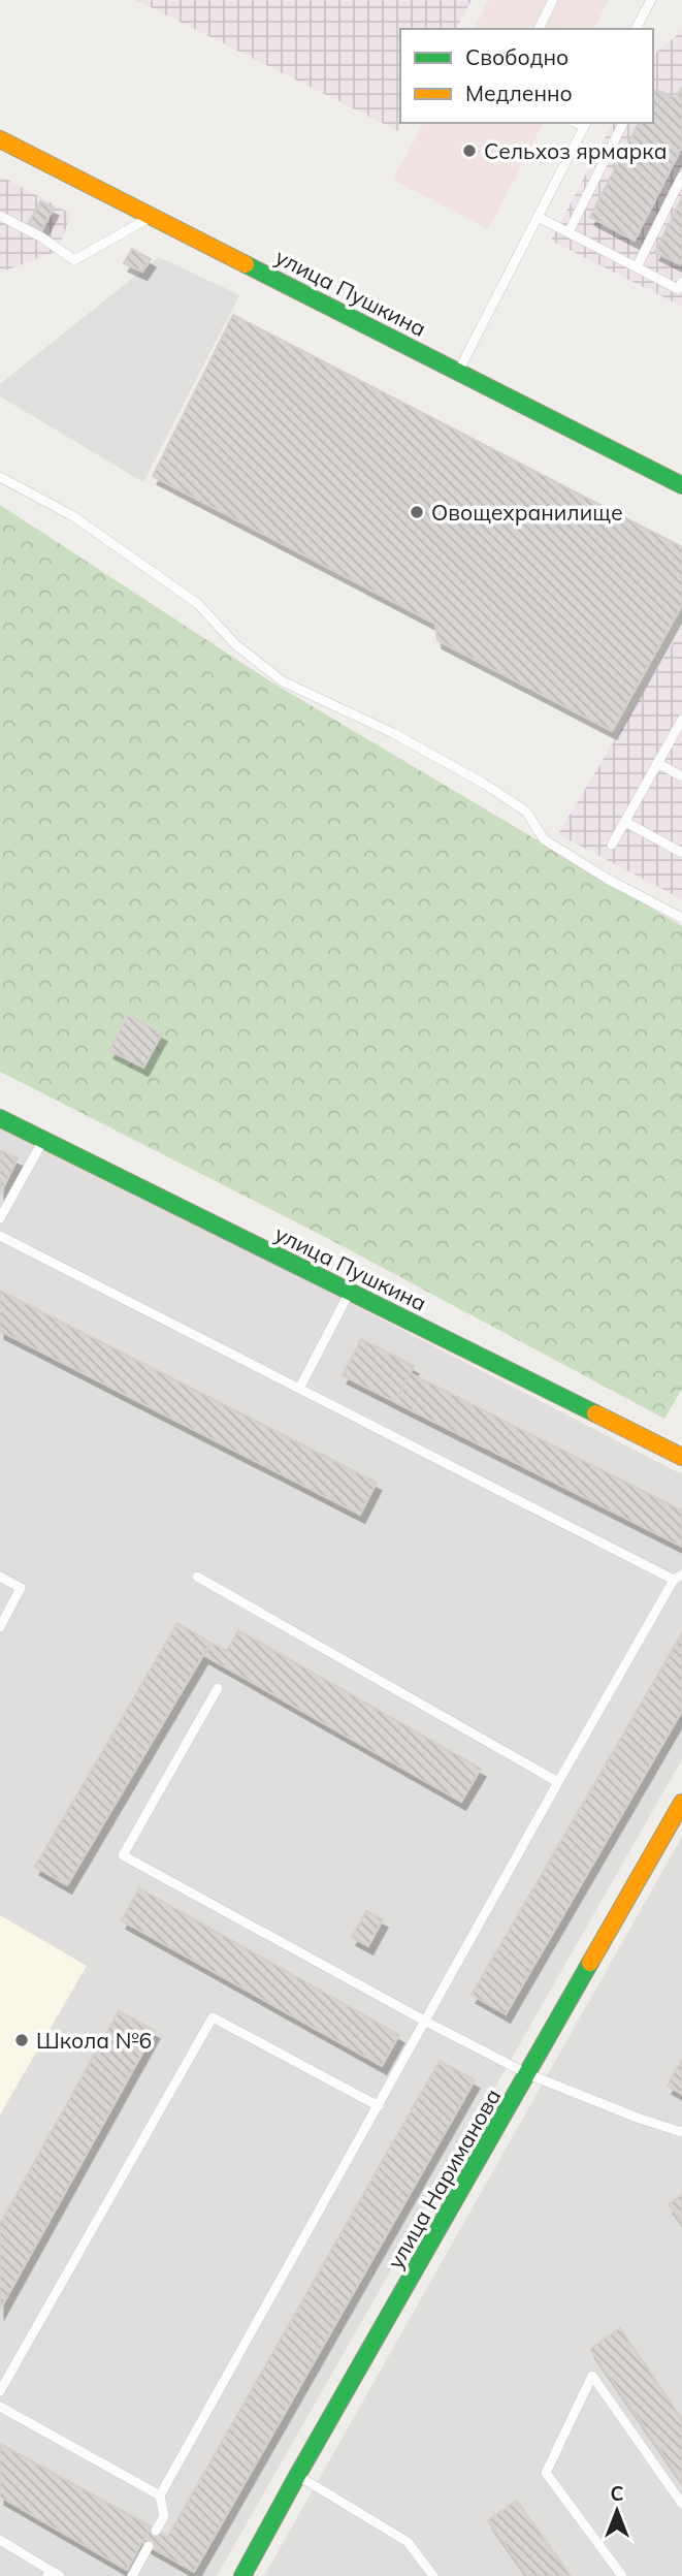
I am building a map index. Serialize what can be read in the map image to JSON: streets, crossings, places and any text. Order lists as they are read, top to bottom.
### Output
{
  "streets": {
    "street": ["улица Пушкина", "улица Нариманова"]
  },
  "places": ["Сельхоз ярмарка", "Овощехранилище", "Школа №6"],
  "legend": ["Свободно", "Медленно"],
  "north": "top"
}
